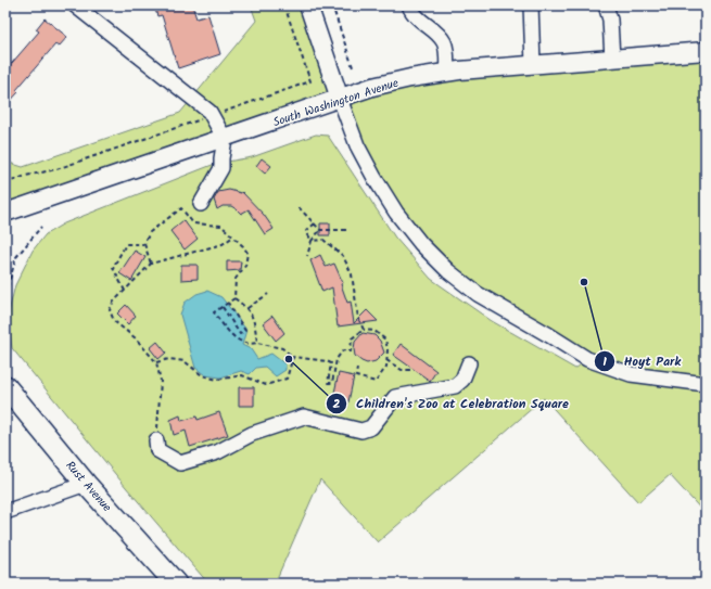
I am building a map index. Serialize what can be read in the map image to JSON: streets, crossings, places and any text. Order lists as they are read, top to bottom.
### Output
{
  "streets": {
    "highway": ["Rust Avenue"],
    "main road": ["South Washington Avenue"]
  },
  "places": ["Hoyt Park", "Children's Zoo at Celebration Square"]
}
